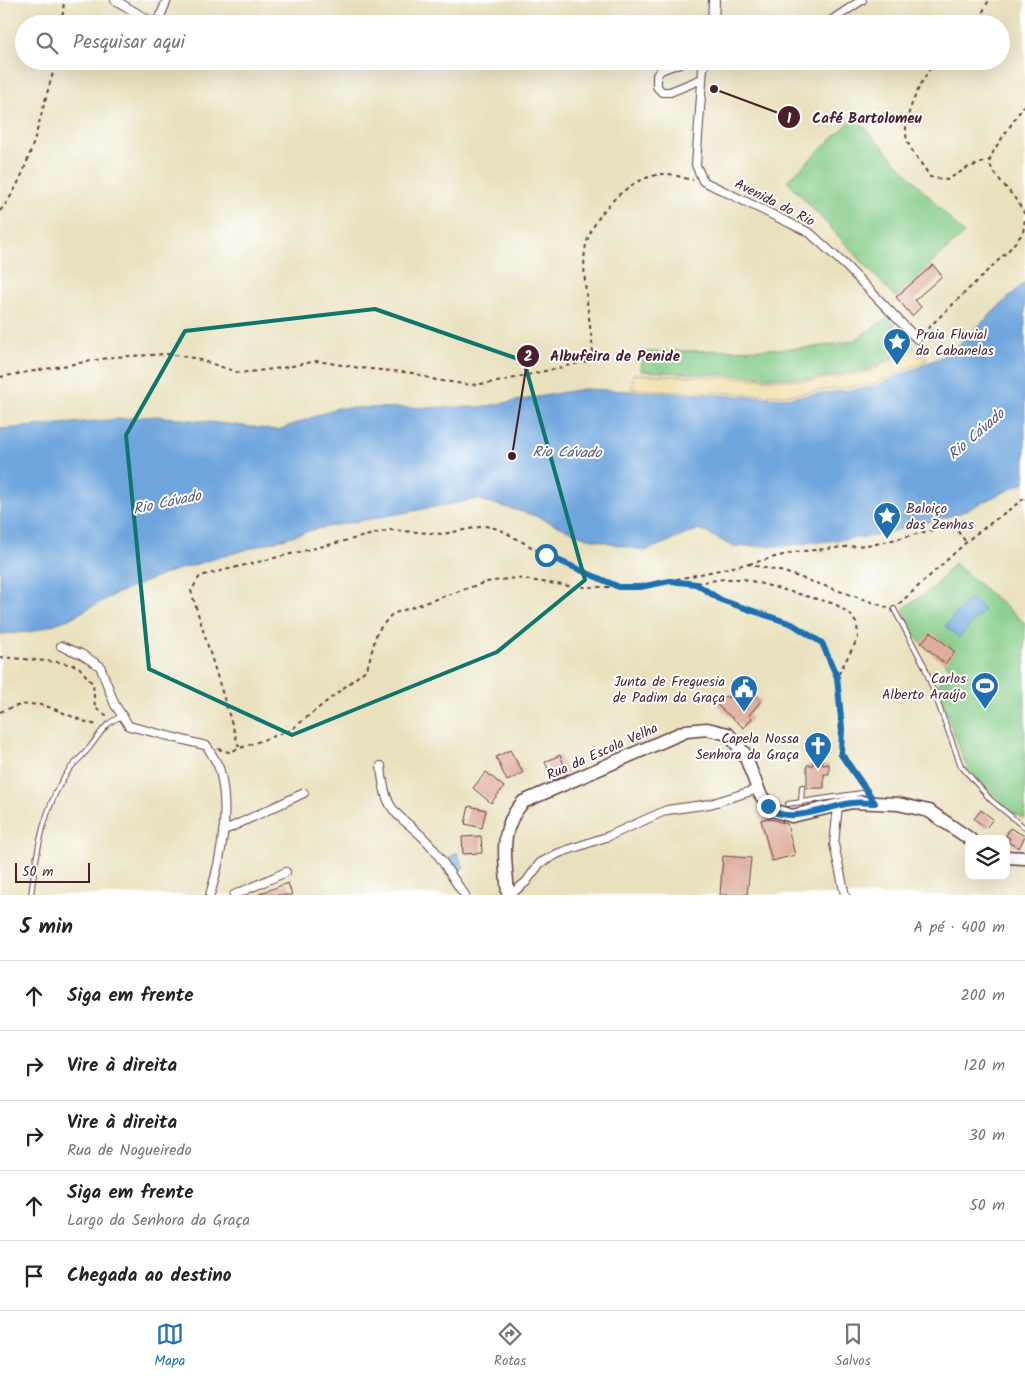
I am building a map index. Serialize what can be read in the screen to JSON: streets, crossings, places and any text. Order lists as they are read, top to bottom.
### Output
{
  "streets": {
    "main road": ["Rua da Escola Velha"],
    "street": ["Avenida do Rio"]
  },
  "water": ["Rio Cávado"],
  "places": {
    "other": ["Café Bartolomeu", "Albufeira de Penide"],
    "place": ["Praia Fluvial da Cabanelas", "Baloiço das Zenhas"],
    "sports": ["Carlos Alberto Araújo"],
    "public building": ["Junta de Freguesia de Padim da Graça"],
    "church": ["Capela Nossa Senhora da Graça"]
  },
  "scale_bar": "50 m",
  "page": {
    "search": "Pesquisar aqui",
    "scale": "50 m",
    "heading": ["5 min", "A pé · 400 m"],
    "list": [
      ["Siga em frente", "200 m"],
      ["Vire à direita", "120 m"],
      ["Vire à direita", "Rua de Nogueiredo", "30 m"],
      ["Siga em frente", "Largo da Senhora da Graça", "50 m"],
      "Chegada ao destino"
    ],
    "nav": ["Mapa", "Rotas", "Salvos"]
  }
}
